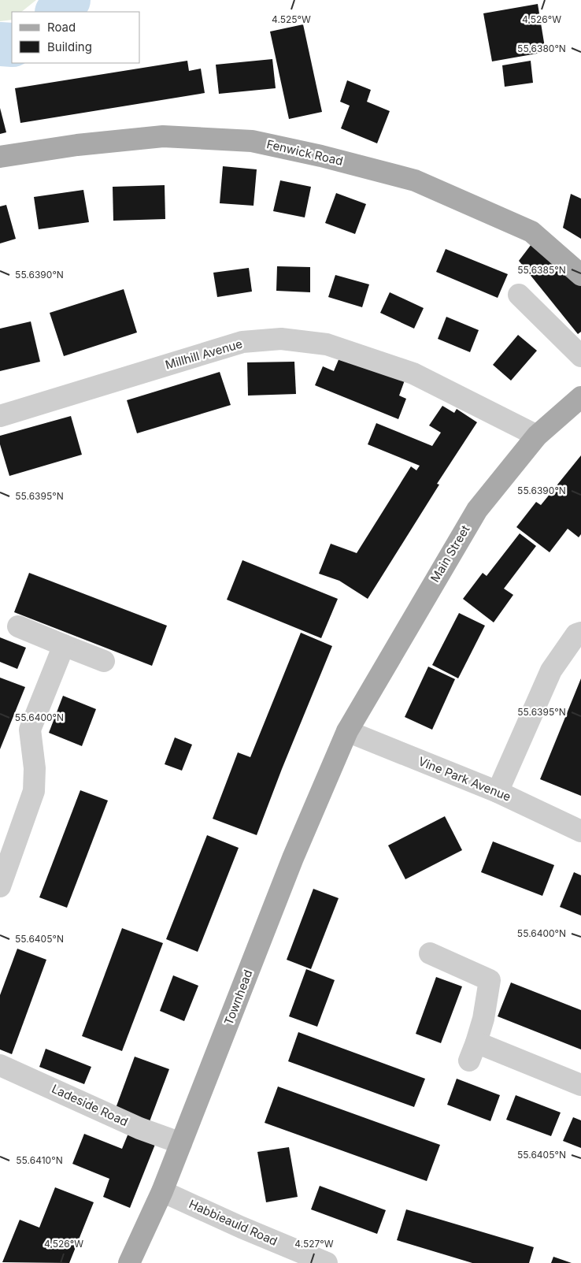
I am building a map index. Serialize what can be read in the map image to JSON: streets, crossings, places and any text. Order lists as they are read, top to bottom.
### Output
{
  "streets": {
    "main road": ["Fenwick Road", "Main Street", "Townhead"],
    "street": [
      "Millhill Avenue",
      "Vine Park Avenue",
      "Ladeside Road",
      "Habbieauld Road"
    ]
  },
  "crossings": [
    ["Millhill Avenue", "Main Street"],
    ["Main Street", "Vine Park Avenue"],
    ["Main Street", "Townhead"],
    ["Vine Park Avenue", "Townhead"],
    ["Townhead", "Ladeside Road"],
    ["Townhead", "Habbieauld Road"]
  ],
  "legend": ["Road", "Building"],
  "coordinates": [
    "4.525°W",
    "4.526°W",
    "55.6380°N",
    "55.6385°N",
    "55.6390°N",
    "55.6395°N",
    "55.6400°N",
    "55.6405°N",
    "55.6410°N",
    "4.527°W"
  ]
}
